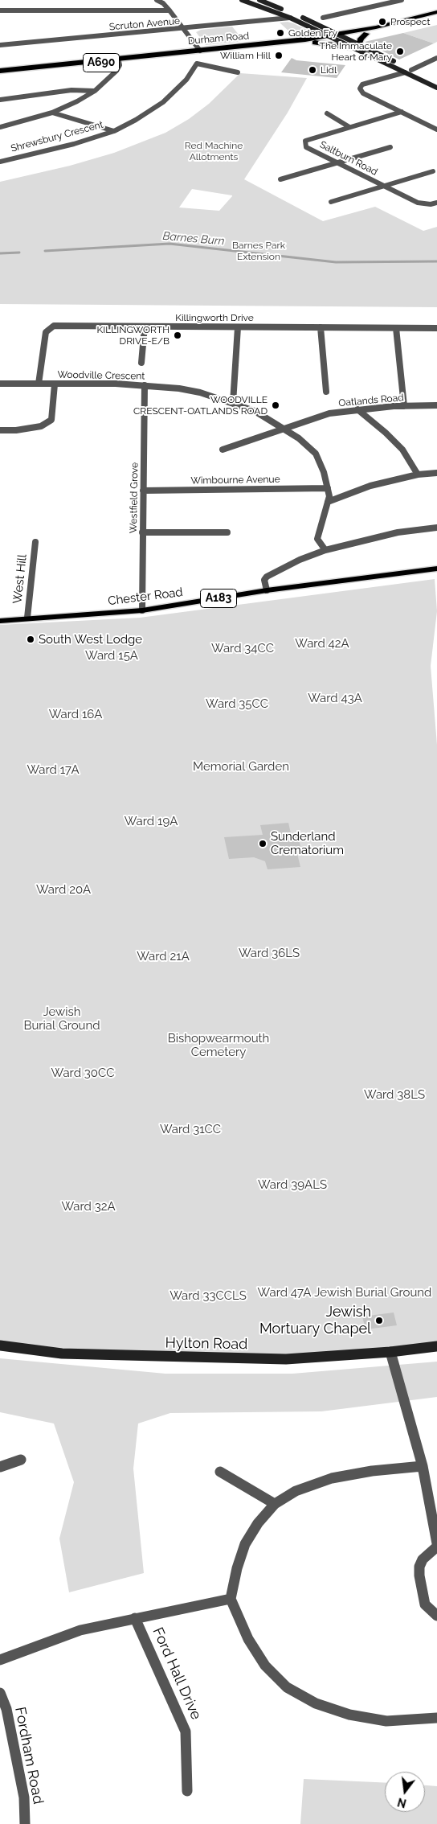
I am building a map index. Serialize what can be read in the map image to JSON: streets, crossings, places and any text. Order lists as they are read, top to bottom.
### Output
{
  "streets": {
    "highway": ["Durham Road", "A690"],
    "main road": ["Chester Road", "A183", "Hylton Road"],
    "street": [
      "Scruton Avenue",
      "Shrewsbury Crescent",
      "Saltburn Road",
      "Killingworth Drive",
      "Woodville Crescent",
      "Oatlands Road",
      "Wimbourne Avenue",
      "Westfield Grove",
      "West Hill",
      "Ford Hall Drive",
      "Fordham Road"
    ]
  },
  "crossings": [
    ["Killingworth Drive", "Woodville Crescent"],
    ["Woodville Crescent", "Oatlands Road"],
    ["Woodville Crescent", "Wimbourne Avenue"],
    ["Woodville Crescent", "Westfield Grove"],
    ["Wimbourne Avenue", "Westfield Grove"],
    ["Westfield Grove", "Chester Road"],
    ["West Hill", "Chester Road"]
  ],
  "water": ["Barnes Burn"],
  "parks": [
    "Red Machine Allotments",
    "Barnes Park Extension",
    "Ward 42A",
    "Ward 34CC",
    "Ward 15A",
    "Ward 43A",
    "Ward 35CC",
    "Ward 16A",
    "Memorial Garden",
    "Ward 17A",
    "Ward 19A",
    "Ward 20A",
    "Ward 36LS",
    "Ward 21A",
    "Jewish Burial Ground",
    "Bishopwearmouth Cemetery",
    "Ward 30CC",
    "Ward 38LS",
    "Ward 31CC",
    "Ward 39ALS",
    "Ward 32A",
    "Ward 47A Jewish Burial Ground",
    "Ward 33CCLS"
  ],
  "places": [
    "Prospect",
    "Golden Fry",
    "The Immaculate Heart of Mary",
    "William Hill",
    "Lidl",
    "KILLINGWORTH DRIVE-E/B",
    "WOODVILLE CRESCENT-OATLANDS ROAD",
    "South West Lodge",
    "Sunderland Crematorium",
    "Jewish Mortuary Chapel"
  ],
  "north": "bottom"
}
